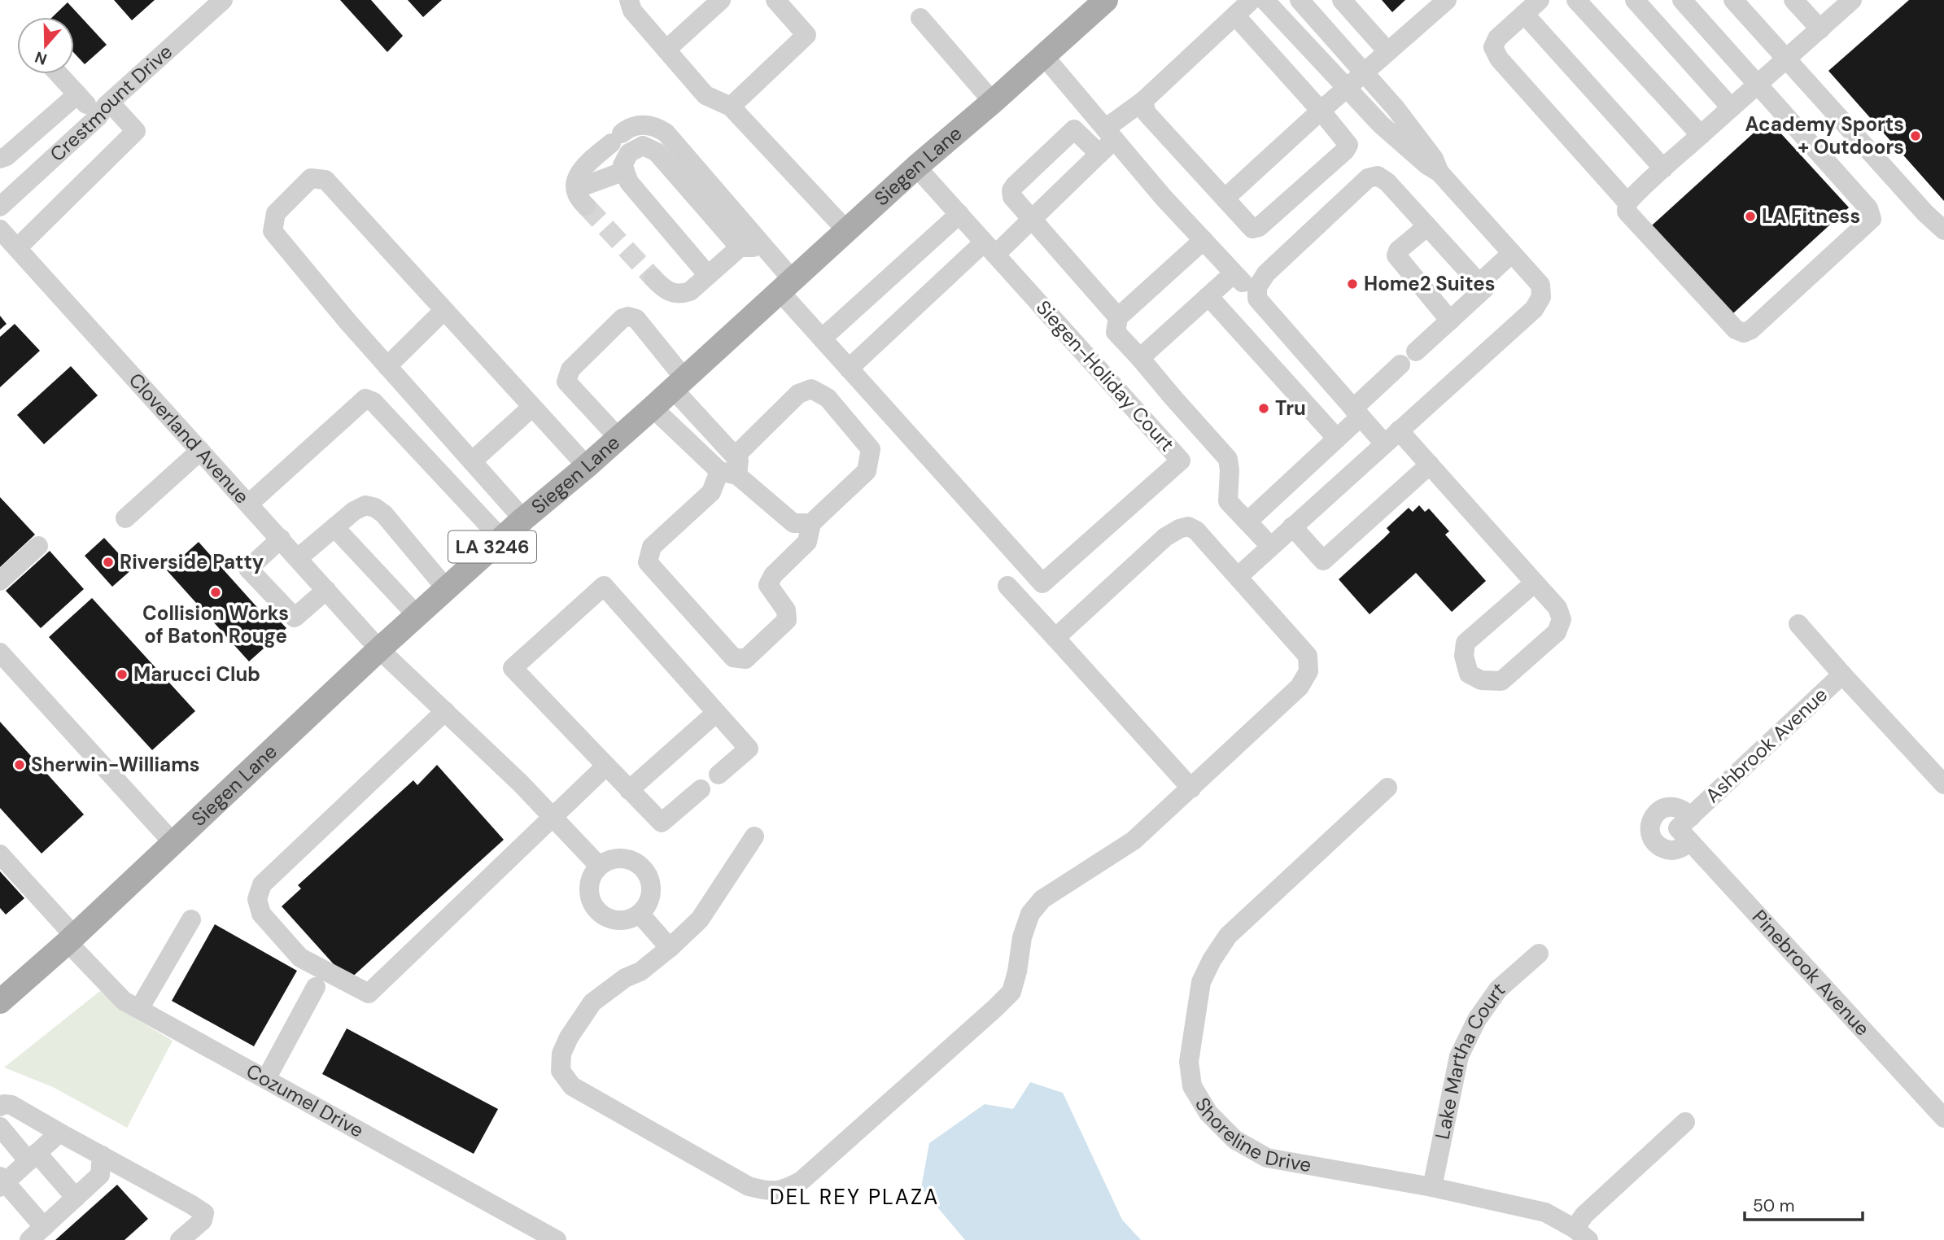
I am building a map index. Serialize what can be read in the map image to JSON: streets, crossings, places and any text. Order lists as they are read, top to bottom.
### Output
{
  "streets": {
    "main road": ["Siegen Lane", "LA 3246"],
    "street": [
      "Crestmount Drive",
      "Siegen-Holiday Court",
      "Cloverland Avenue",
      "Ashbrook Avenue",
      "Pinebrook Avenue",
      "Lake Martha Court",
      "Cozumel Drive",
      "Shoreline Drive"
    ]
  },
  "crossings": [
    ["Siegen Lane", "Siegen-Holiday Court"],
    ["Siegen Lane", "Cloverland Avenue"],
    ["Siegen Lane", "Cozumel Drive"],
    ["Ashbrook Avenue", "Pinebrook Avenue"],
    ["Lake Martha Court", "Shoreline Drive"]
  ],
  "districts": ["DEL REY PLAZA"],
  "places": [
    "Academy Sports + Outdoors",
    "LA Fitness",
    "Home2 Suites",
    "Tru",
    "Riverside Patty",
    "Collision Works of Baton Rouge",
    "Marucci Club",
    "Sherwin-Williams"
  ],
  "scale_bar": "50 m",
  "north": "bottom"
}
